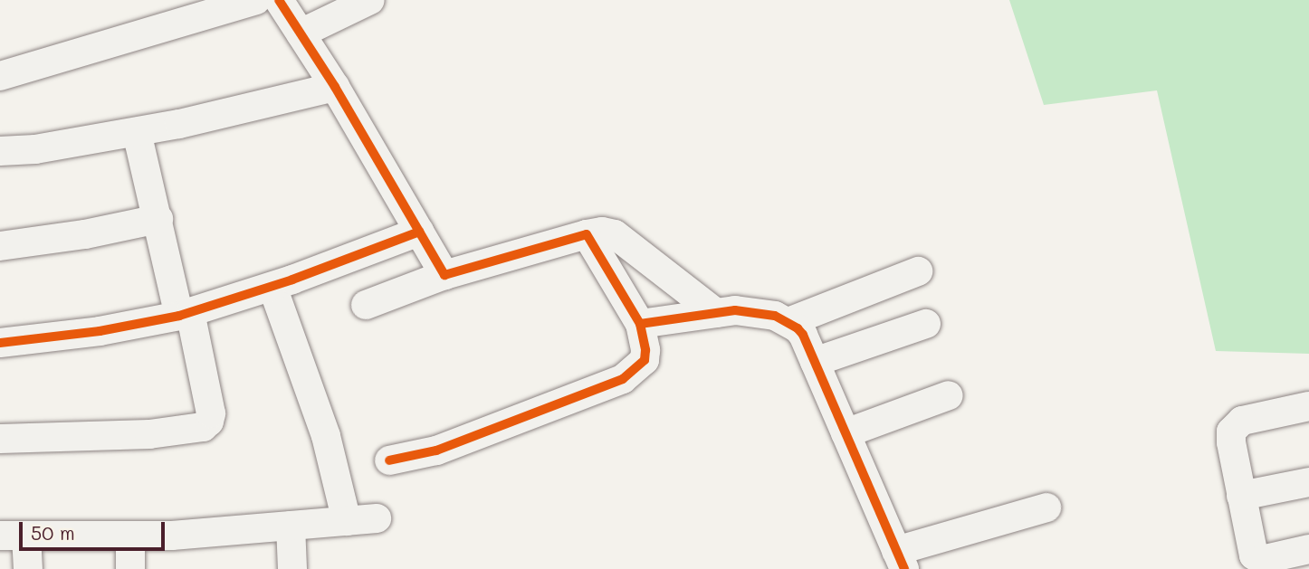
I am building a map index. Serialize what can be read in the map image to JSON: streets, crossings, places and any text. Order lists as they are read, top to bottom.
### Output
{
  "scale_bar": "50 m"
}
